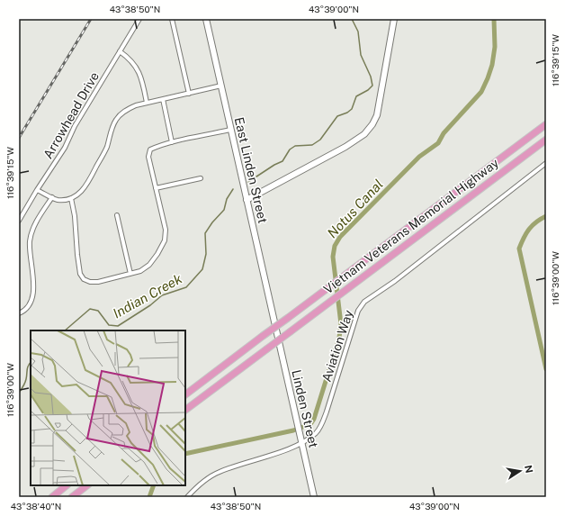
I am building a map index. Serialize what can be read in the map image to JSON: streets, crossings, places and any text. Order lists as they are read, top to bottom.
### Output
{
  "streets": {
    "highway": ["Vietnam Veterans Memorial Highway"],
    "main road": ["East Linden Street", "Linden Street"],
    "street": ["Arrowhead Drive", "Aviation Way"]
  },
  "crossings": [
    ["East Linden Street", "Linden Street"],
    ["Aviation Way", "Linden Street"]
  ],
  "water": ["Notus Canal", "Indian Creek"],
  "north": "right",
  "coordinates": [
    "43°38'50\"N",
    "43°39'00\"N",
    "116°39'15\"W",
    "116°39'00\"W",
    "43°38'40\"N"
  ]
}
